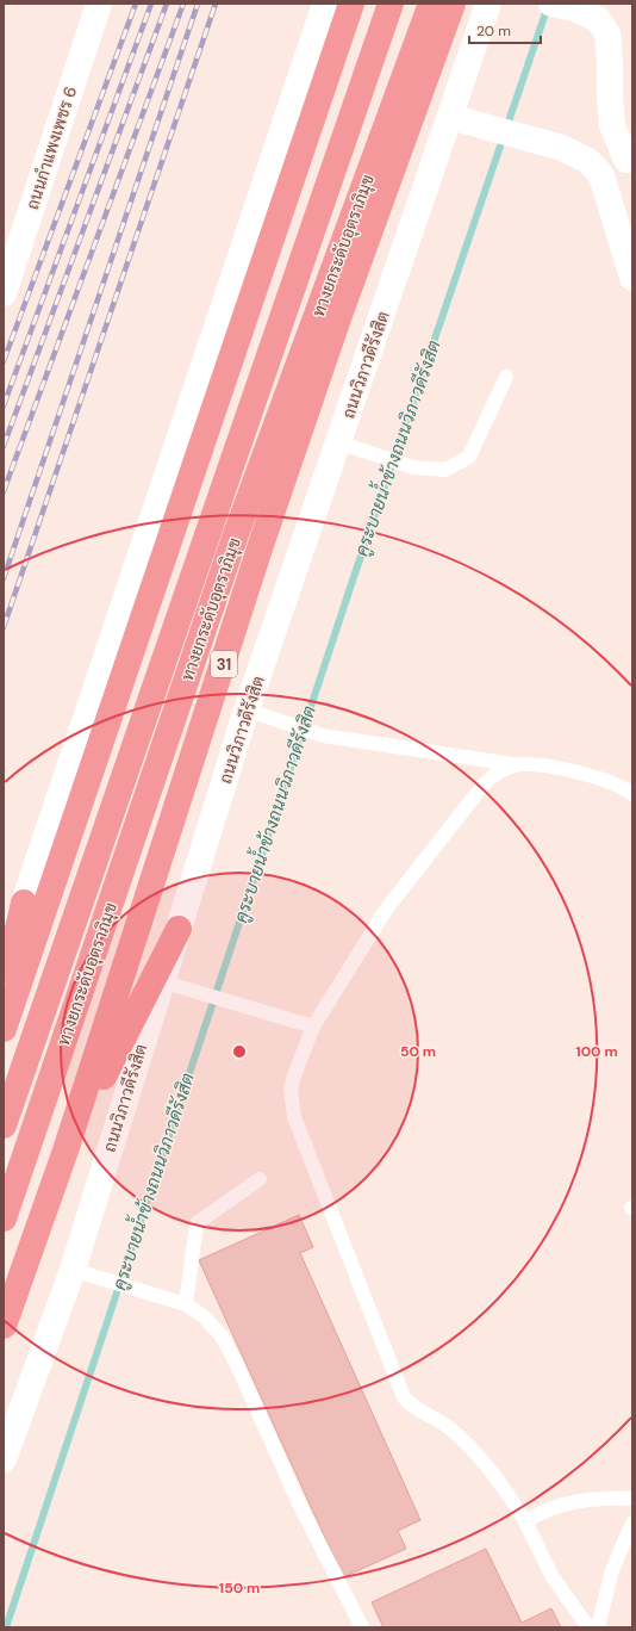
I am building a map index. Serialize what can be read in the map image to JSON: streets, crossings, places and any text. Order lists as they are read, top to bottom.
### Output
{
  "streets": {
    "highway": ["ทางยกระดับอุตราภิมุข", "31"],
    "main road": ["ถนนกำแพงเพชร 6", "ถนนวิภาวดีรังสิต"]
  },
  "water": ["คูระบายน้ำข้างถนนวิภาวดีรังสิต"],
  "scale_bar": "20 m",
  "rings": ["50 m", "100 m", "150 m"]
}
